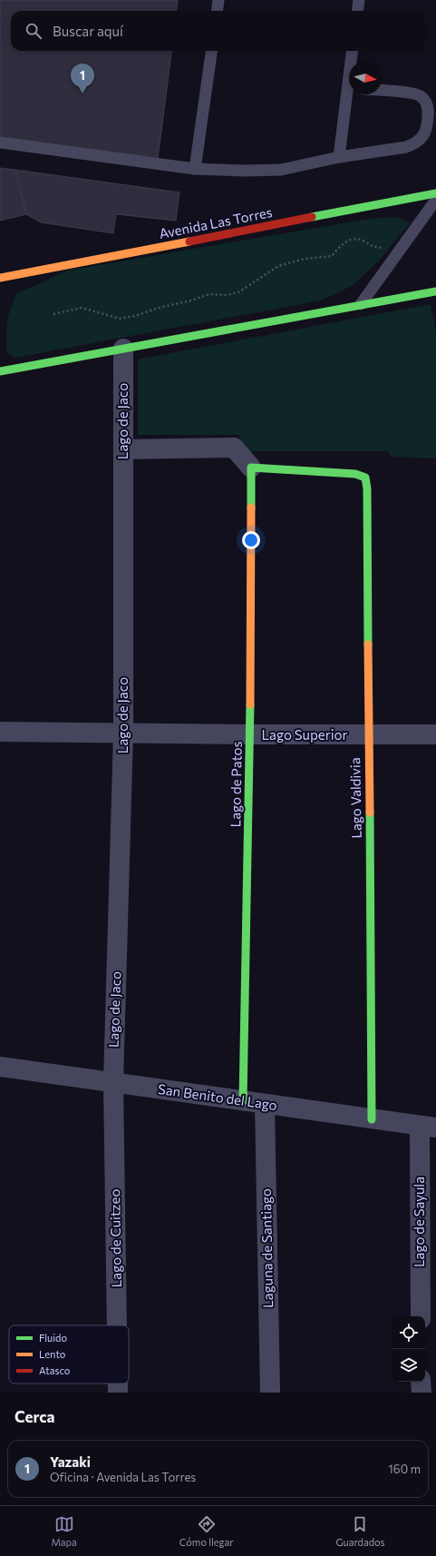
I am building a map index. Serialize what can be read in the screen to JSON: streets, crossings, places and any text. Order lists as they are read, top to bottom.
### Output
{
  "streets": {
    "street": [
      "Avenida Las Torres",
      "Lago de Jaco",
      "Lago Superior",
      "Lago de Patos",
      "Lago Valdivia",
      "San Benito del Lago",
      "Lago de Sayula",
      "Lago de Cuitzeo",
      "Laguna de Santiago"
    ]
  },
  "crossings": [
    ["Lago de Jaco", "Lago Superior"],
    ["Lago de Jaco", "San Benito del Lago"],
    ["Lago de Jaco", "Lago de Cuitzeo"],
    ["Lago Superior", "Lago de Patos"],
    ["Lago Superior", "Lago Valdivia"],
    ["Lago de Patos", "Lago Valdivia"],
    ["Lago de Patos", "San Benito del Lago"],
    ["Lago Valdivia", "San Benito del Lago"],
    ["San Benito del Lago", "Lago de Sayula"],
    ["San Benito del Lago", "Lago de Cuitzeo"],
    ["San Benito del Lago", "Laguna de Santiago"]
  ],
  "legend": ["Fluido", "Lento", "Atasco"],
  "north": "right",
  "page": {
    "search": "Buscar aquí",
    "pins": "1",
    "heading": "Cerca",
    "list": [
      {
        "mark": "1",
        "name": "Yazaki",
        "note": "Oficina · Avenida Las Torres",
        "value": "160 m"
      }
    ],
    "nav": ["Mapa", "Cómo llegar", "Guardados"]
  }
}
